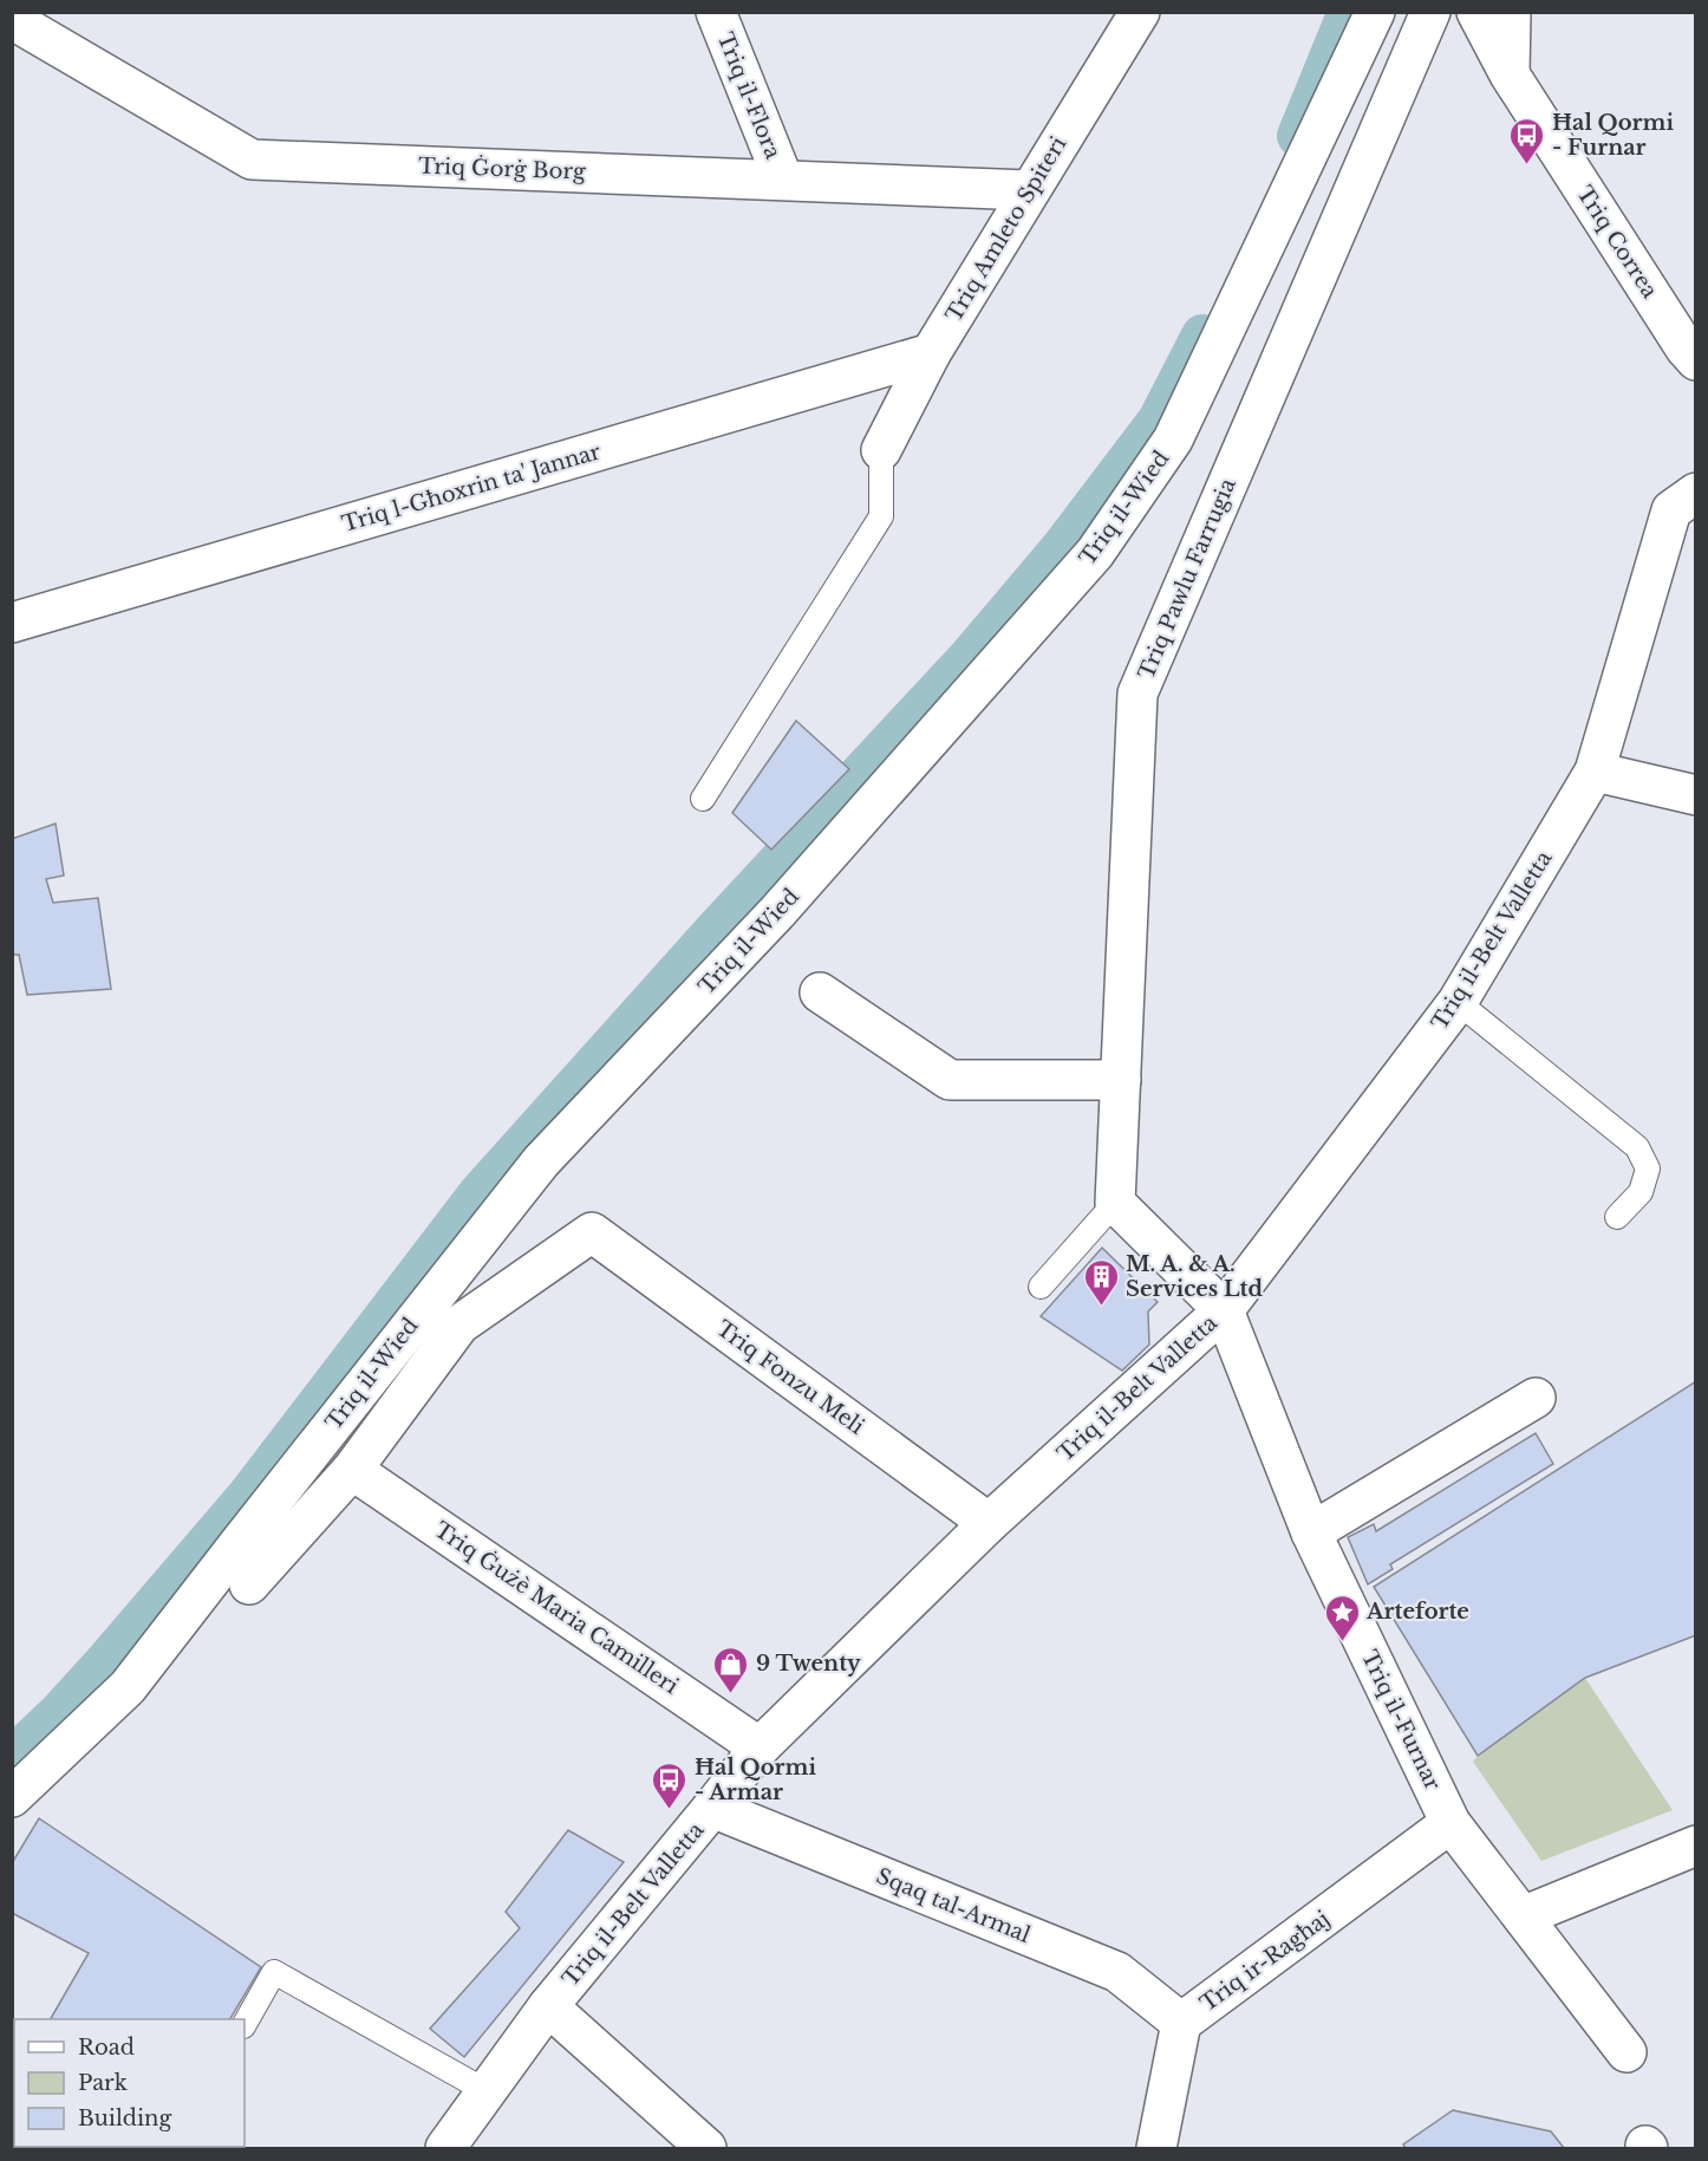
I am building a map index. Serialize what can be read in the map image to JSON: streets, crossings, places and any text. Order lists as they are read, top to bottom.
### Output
{
  "streets": {
    "street": [
      "Triq il-Flora",
      "Triq Ġorġ Borg",
      "Triq Amleto Spiteri",
      "Triq Correa",
      "Triq l-Għoxrin ta' Jannar",
      "Triq il-Wied",
      "Triq Pawlu Farrugia",
      "Triq il-Belt Valletta",
      "Triq Fonzu Meli",
      "Triq Ġużè Maria Camilleri",
      "Triq il-Furnar",
      "Sqaq tal-Armal",
      "Triq ir-Ragħaj"
    ]
  },
  "crossings": [
    ["Triq il-Flora", "Triq Ġorġ Borg"],
    ["Triq Ġorġ Borg", "Triq Amleto Spiteri"],
    ["Triq Amleto Spiteri", "Triq l-Għoxrin ta' Jannar"],
    ["Triq il-Belt Valletta", "Triq Fonzu Meli"],
    ["Triq il-Belt Valletta", "Triq Ġużè Maria Camilleri"],
    ["Triq il-Belt Valletta", "Triq il-Furnar"],
    ["Triq il-Belt Valletta", "Sqaq tal-Armal"],
    ["Triq Fonzu Meli", "Triq Ġużè Maria Camilleri"],
    ["Triq il-Furnar", "Triq ir-Ragħaj"],
    ["Sqaq tal-Armal", "Triq ir-Ragħaj"]
  ],
  "places": {
    "bus stop": ["Ħal Qormi - Furnar", "Ħal Qormi - Armar"],
    "building": ["M. A. & A. Services Ltd"],
    "place": ["Arteforte"],
    "shop": ["9 Twenty"]
  },
  "legend": ["Road", "Park", "Building"]
}
